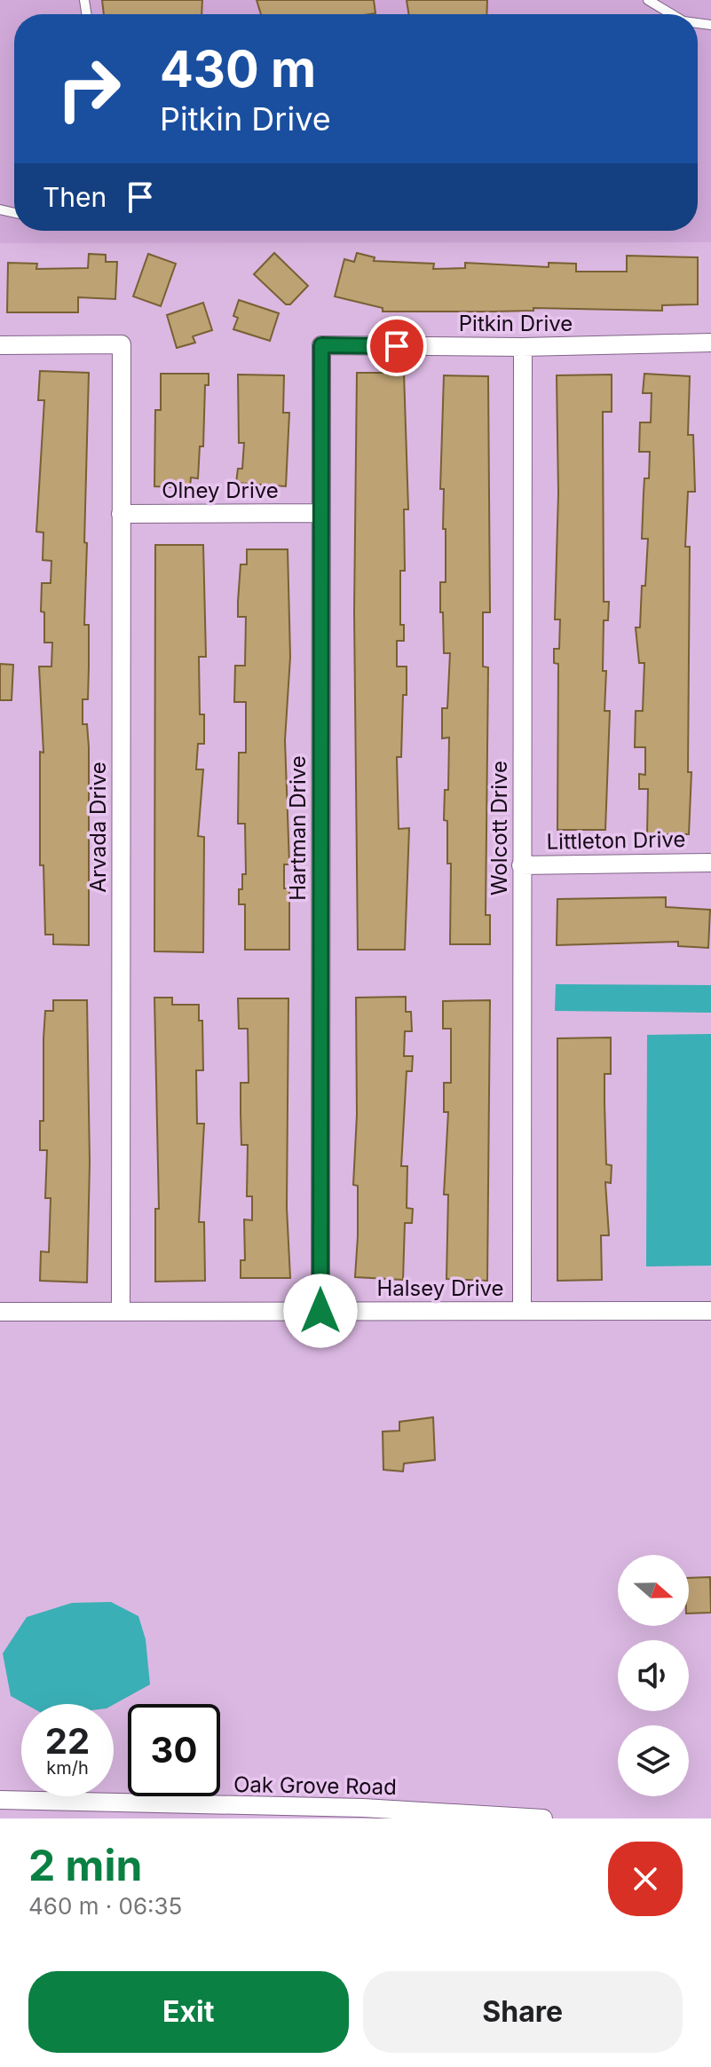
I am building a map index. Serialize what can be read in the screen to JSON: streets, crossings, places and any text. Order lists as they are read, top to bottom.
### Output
{
  "streets": {
    "street": [
      "Pitkin Drive",
      "Olney Drive",
      "Arvada Drive",
      "Hartman Drive",
      "Wolcott Drive",
      "Littleton Drive",
      "Halsey Drive",
      "Oak Grove Road"
    ]
  },
  "crossings": [
    ["Pitkin Drive", "Hartman Drive"],
    ["Pitkin Drive", "Wolcott Drive"],
    ["Olney Drive", "Arvada Drive"],
    ["Olney Drive", "Hartman Drive"],
    ["Arvada Drive", "Halsey Drive"],
    ["Hartman Drive", "Halsey Drive"],
    ["Wolcott Drive", "Littleton Drive"],
    ["Wolcott Drive", "Halsey Drive"]
  ],
  "north": "right",
  "page": {
    "turn": ["430 m", "Pitkin Drive"],
    "then": "Then",
    "speed": "22 km/h",
    "limit": "30",
    "heading": ["2 min", "460 m · 06:35"],
    "buttons": ["Exit", "Share"]
  }
}
